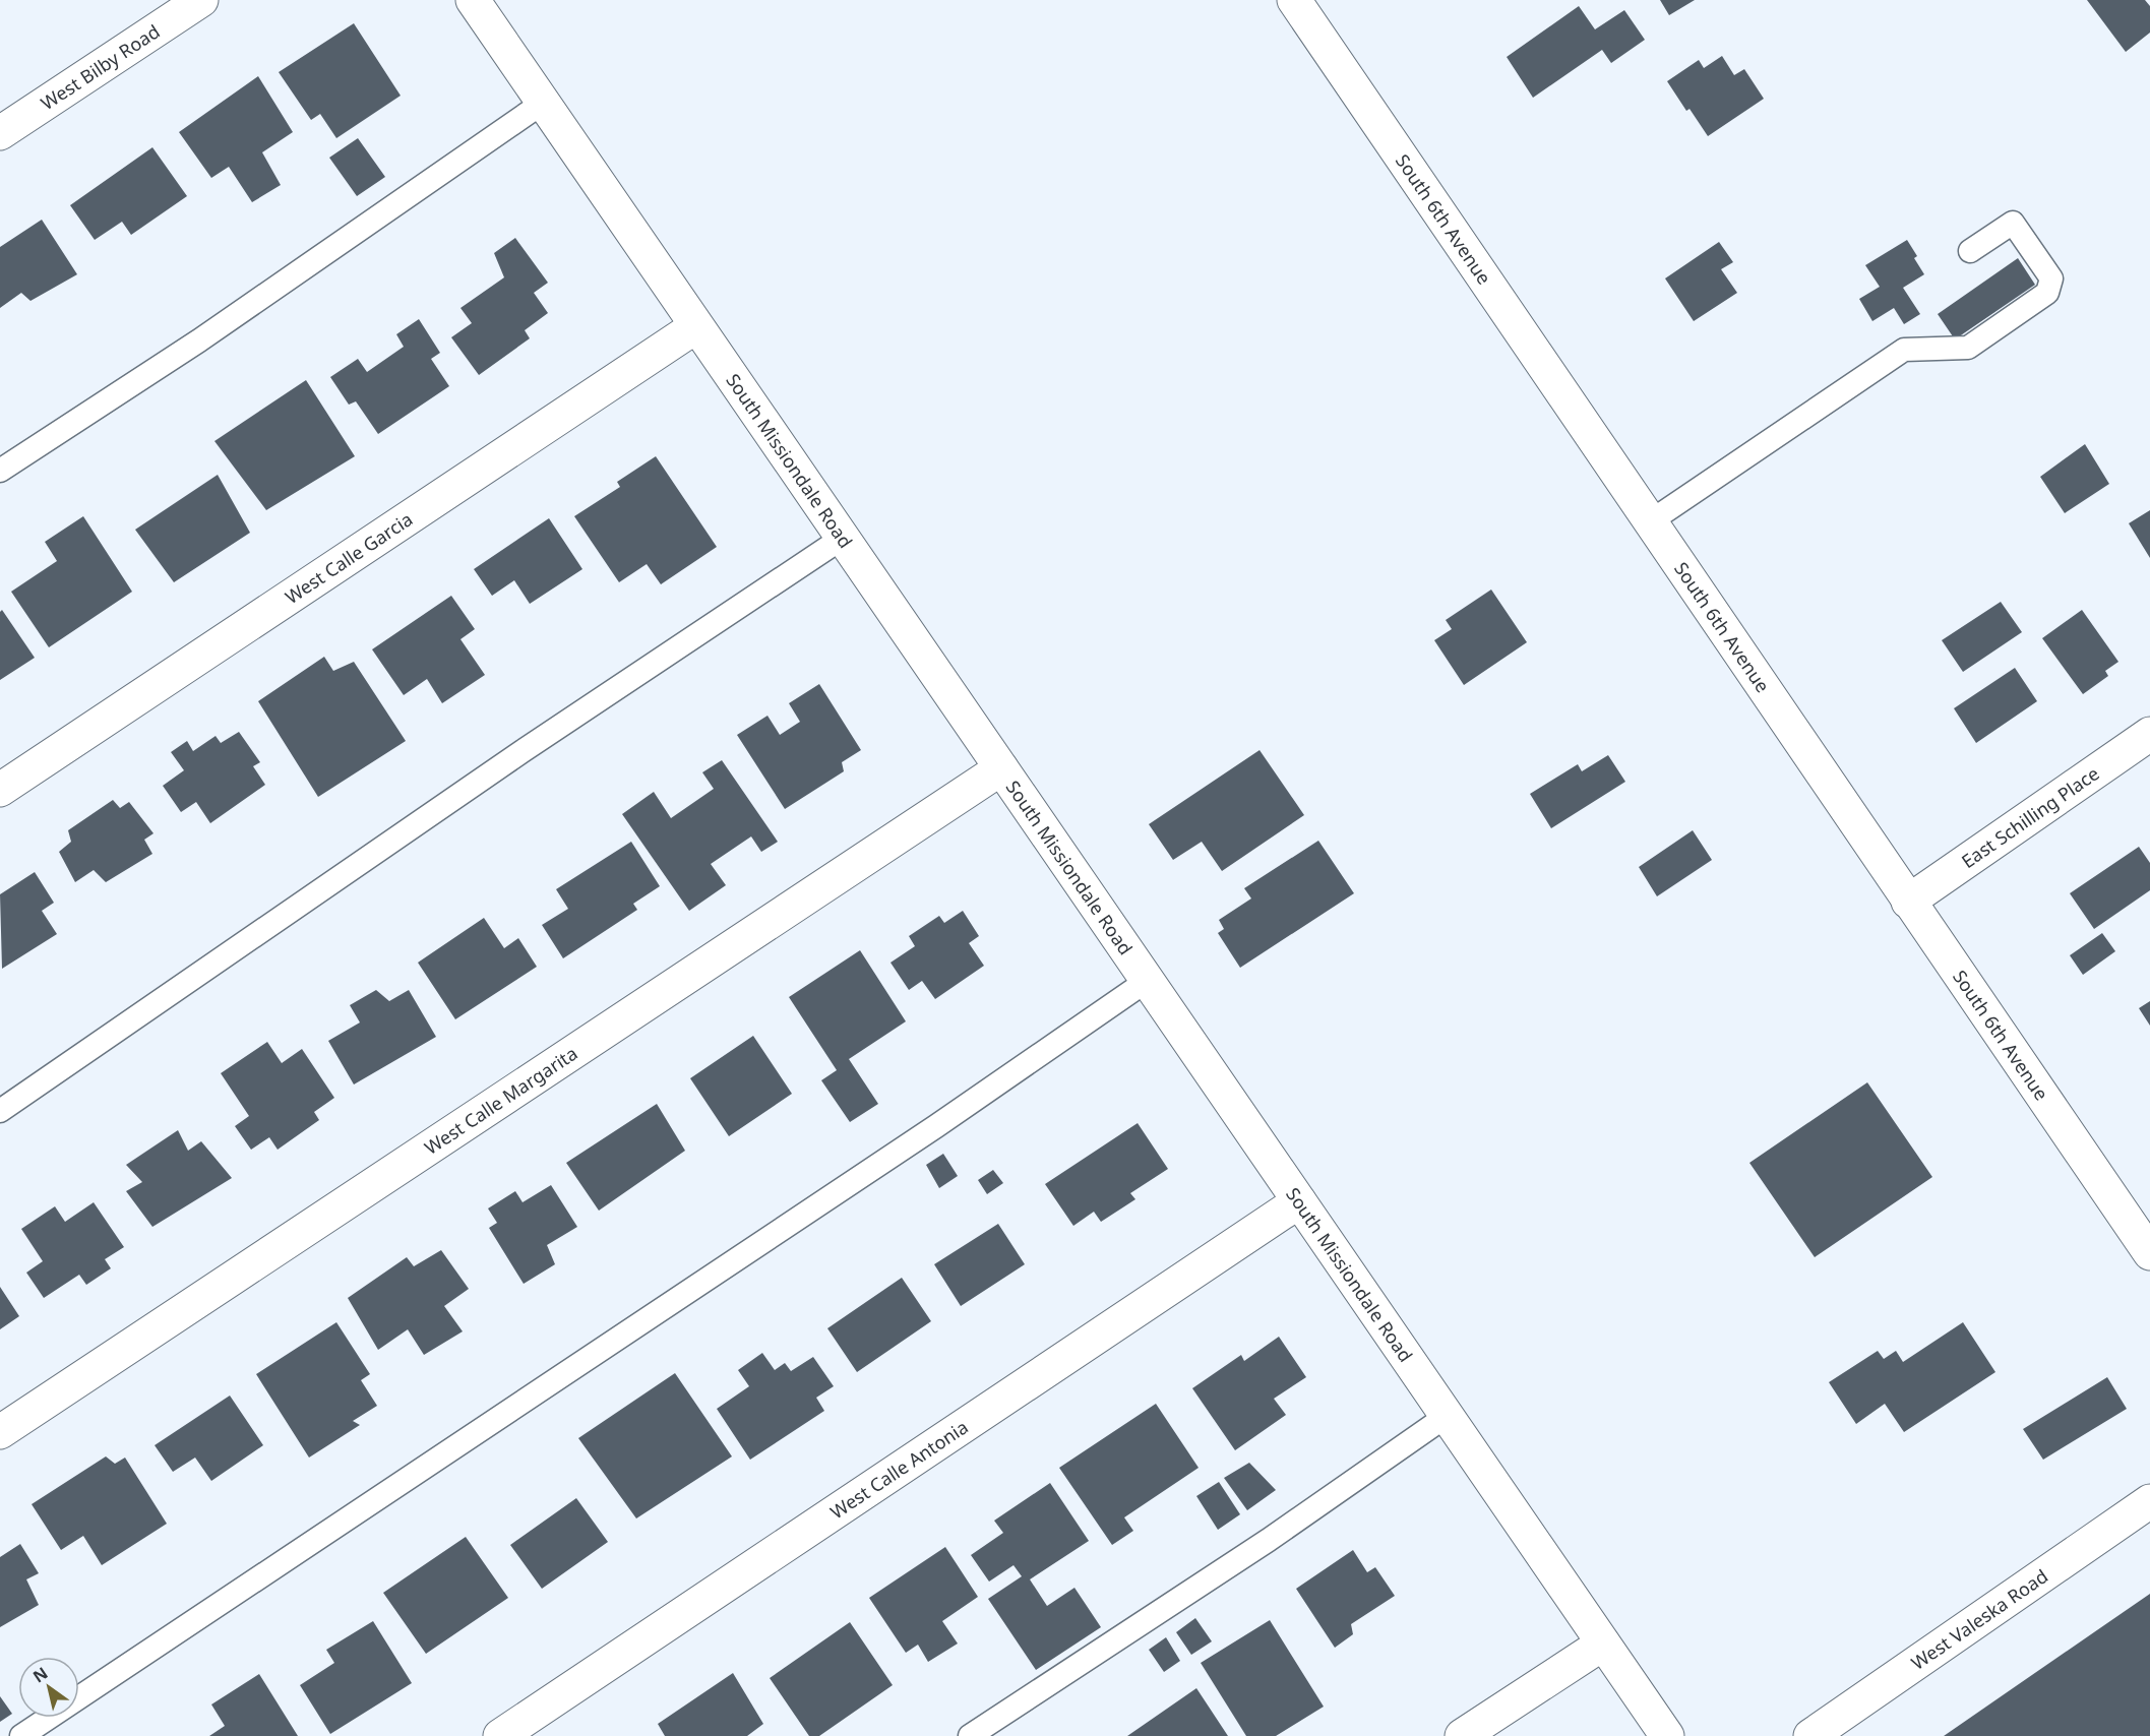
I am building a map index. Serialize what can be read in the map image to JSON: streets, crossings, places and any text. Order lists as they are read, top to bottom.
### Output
{
  "streets": {
    "street": [
      "West Bilby Road",
      "South 6th Avenue",
      "South Missiondale Road",
      "West Calle Garcia",
      "East Schilling Place",
      "West Calle Margarita",
      "West Calle Antonia",
      "West Valeska Road"
    ]
  },
  "crossings": [
    ["South 6th Avenue", "East Schilling Place"],
    ["South Missiondale Road", "West Calle Garcia"],
    ["South Missiondale Road", "West Calle Margarita"],
    ["South Missiondale Road", "West Calle Antonia"]
  ],
  "north": "top left"
}
